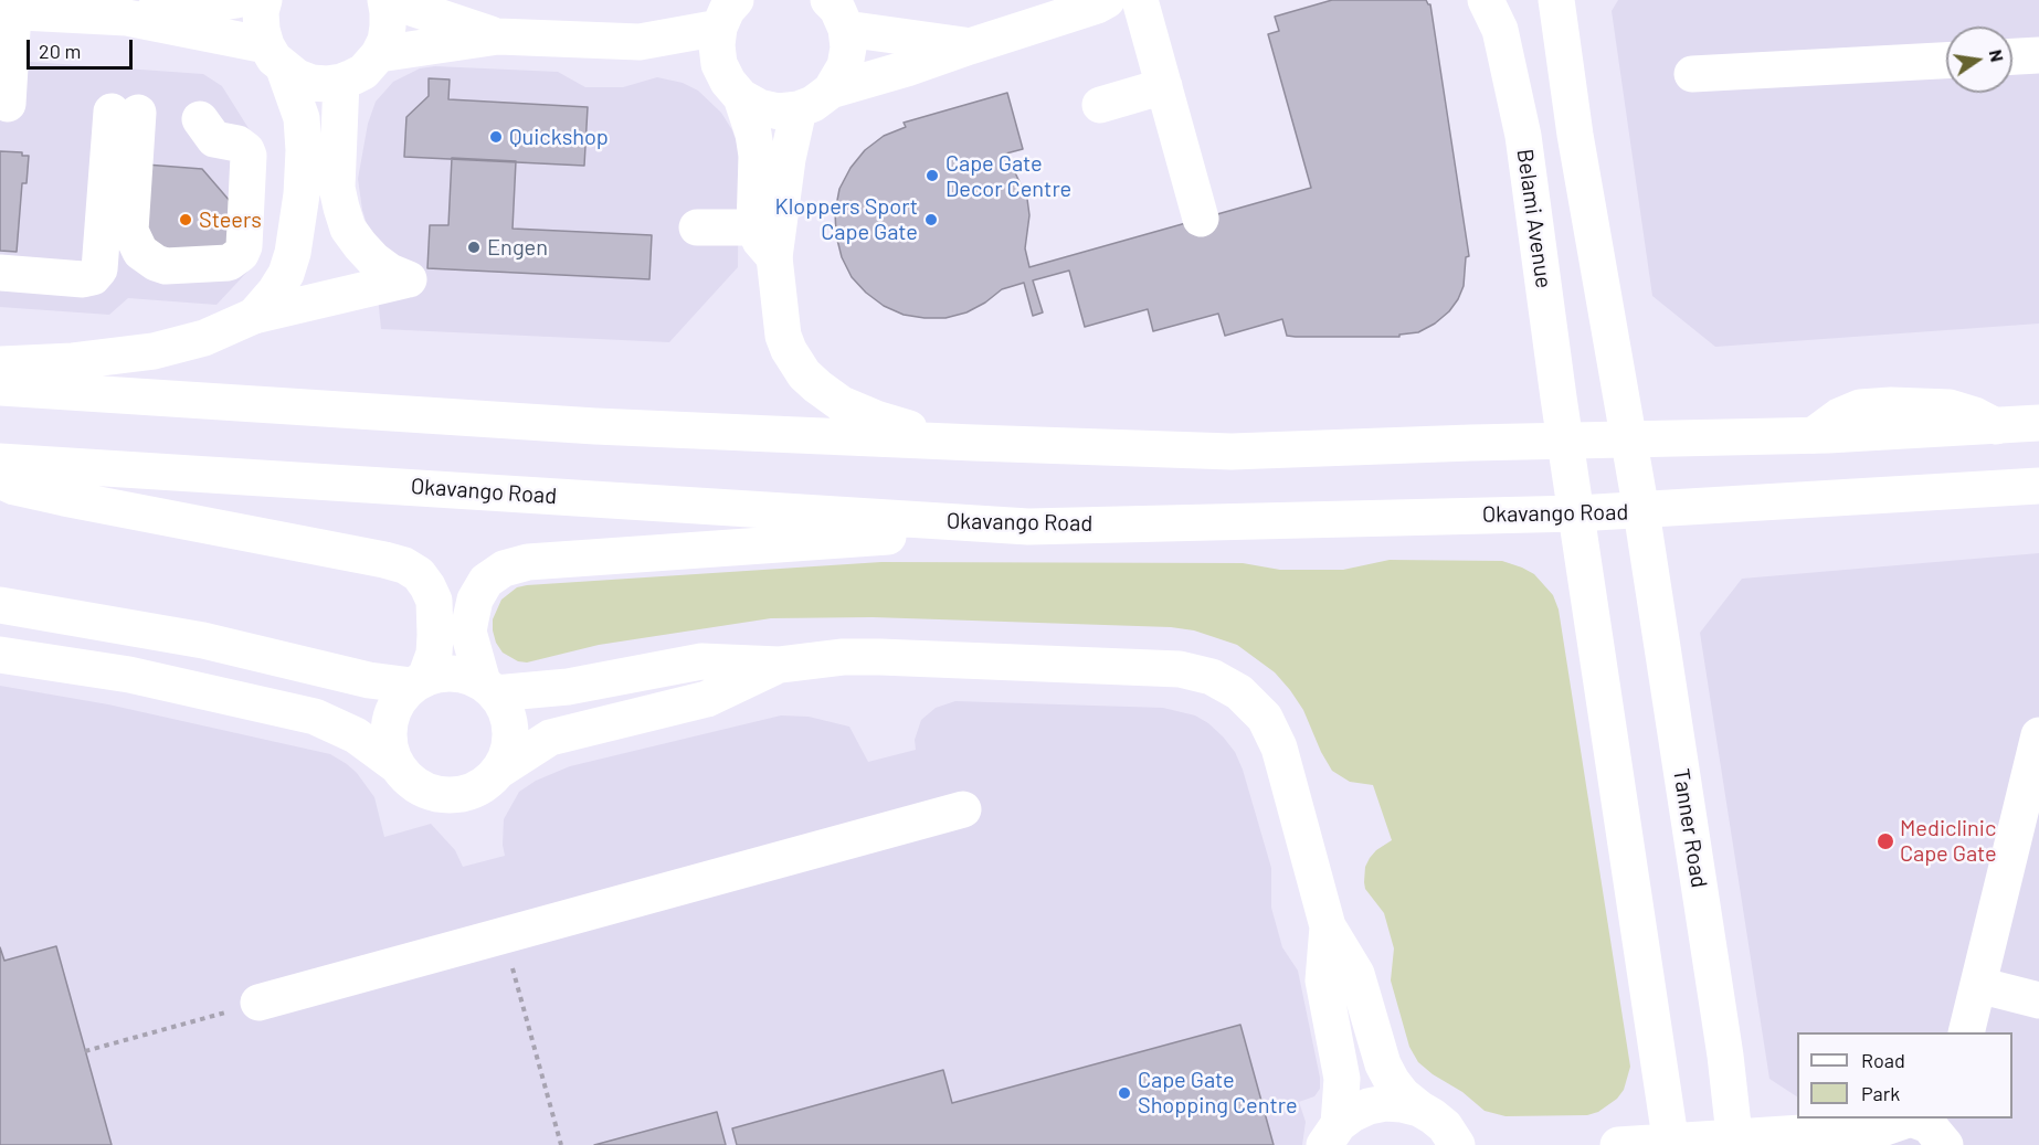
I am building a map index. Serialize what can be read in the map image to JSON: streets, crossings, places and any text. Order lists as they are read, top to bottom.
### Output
{
  "streets": {
    "street": ["Belami Avenue", "Okavango Road", "Tanner Road"]
  },
  "crossings": [
    ["Belami Avenue", "Okavango Road"],
    ["Okavango Road", "Tanner Road"]
  ],
  "places": [
    "Quickshop",
    "Cape Gate Decor Centre",
    "Steers",
    "Kloppers Sport Cape Gate",
    "Engen",
    "Mediclinic Cape Gate",
    "Cape Gate Shopping Centre"
  ],
  "legend": ["Road", "Park"],
  "scale_bar": "20 m",
  "north": "right"
}
